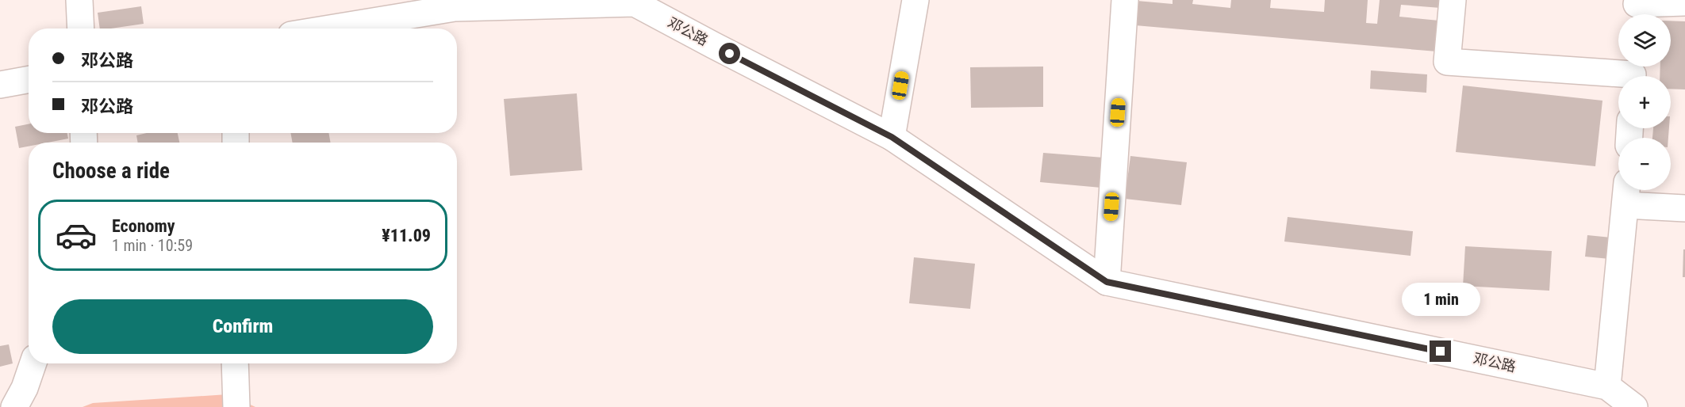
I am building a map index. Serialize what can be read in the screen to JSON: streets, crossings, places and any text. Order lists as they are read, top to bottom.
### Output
{
  "streets": {
    "street": ["邓公路"]
  },
  "page": {
    "map_buttons": ["+", "−"],
    "banner": ["邓公路", "邓公路"],
    "heading": "Choose a ride",
    "list": [
      {
        "name": "Economy",
        "note": "1 min · 10:59",
        "value": "¥11.09"
      }
    ],
    "bubble": "1 min",
    "buttons": "Confirm"
  }
}
